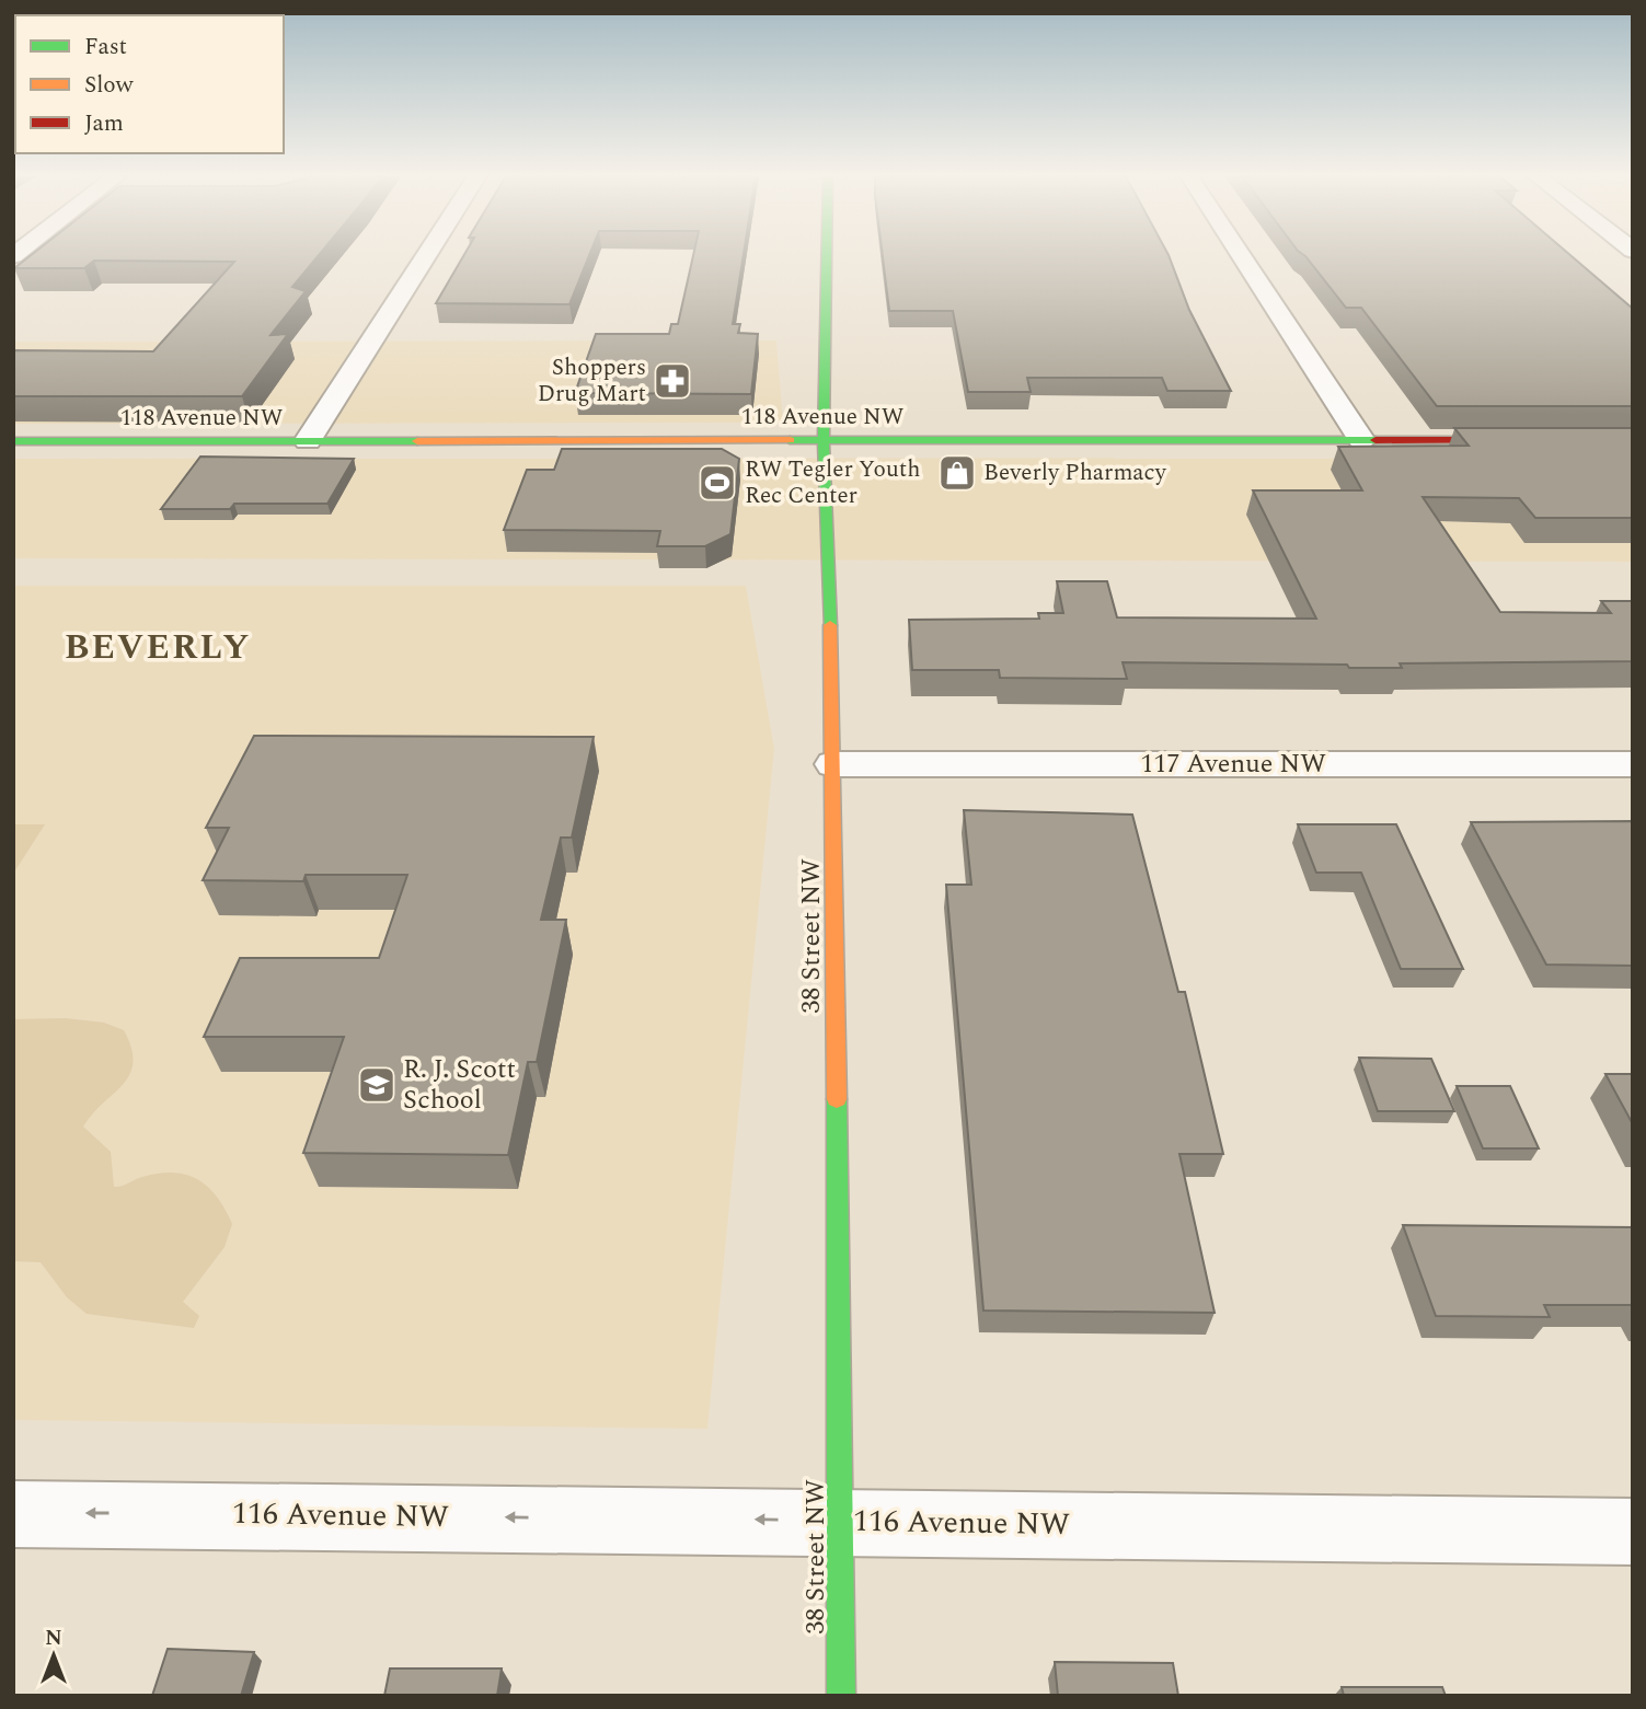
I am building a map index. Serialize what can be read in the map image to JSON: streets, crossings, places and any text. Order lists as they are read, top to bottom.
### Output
{
  "streets": {
    "street": [
      "118 Avenue NW",
      "117 Avenue NW",
      "38 Street NW",
      "116 Avenue NW"
    ]
  },
  "crossings": [
    ["118 Avenue NW", "38 Street NW"],
    ["117 Avenue NW", "38 Street NW"],
    ["38 Street NW", "116 Avenue NW"]
  ],
  "one_way": ["116 Avenue NW"],
  "districts": ["BEVERLY"],
  "places": {
    "pharmacy": ["Shoppers Drug Mart"],
    "shop": ["Beverly Pharmacy"],
    "sports": ["RW Tegler Youth Rec Center"],
    "school or university": ["R. J. Scott School"]
  },
  "legend": ["Fast", "Slow", "Jam"],
  "north": "top"
}
